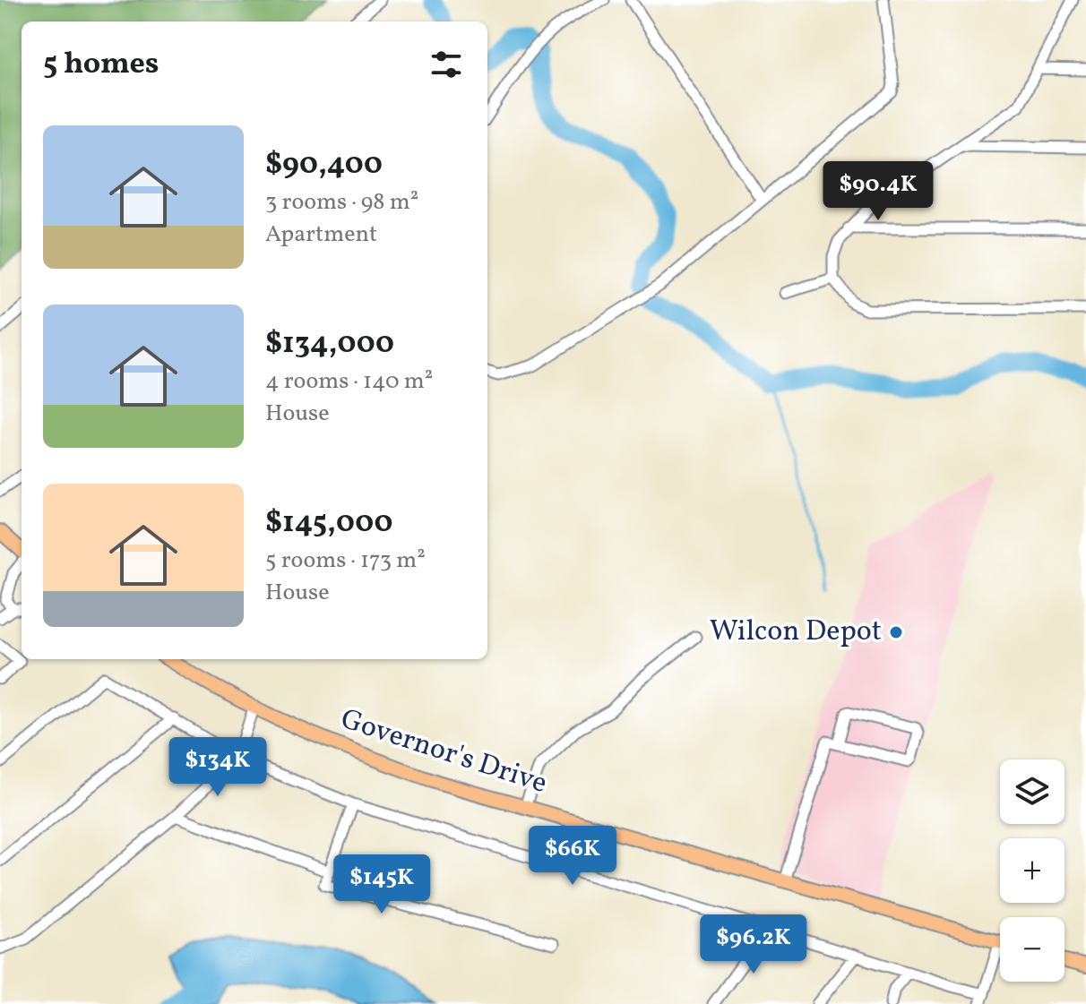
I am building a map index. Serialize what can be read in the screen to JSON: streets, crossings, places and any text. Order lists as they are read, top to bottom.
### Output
{
  "streets": {
    "main road": ["Governor's Drive"]
  },
  "places": ["Wilcon Depot"],
  "page": {
    "heading": "5 homes",
    "list": [
      {
        "name": "$90,400",
        "note": "3 rooms · 98 m² · Apartment"
      },
      {
        "name": "$134,000",
        "note": "4 rooms · 140 m² · House"
      },
      {
        "name": "$145,000",
        "note": "5 rooms · 173 m² · House"
      }
    ],
    "price": [
      "$90.4K",
      "$134K",
      "$66K",
      "$145K",
      "$96.2K"
    ],
    "map_buttons": ["+", "−"]
  }
}
